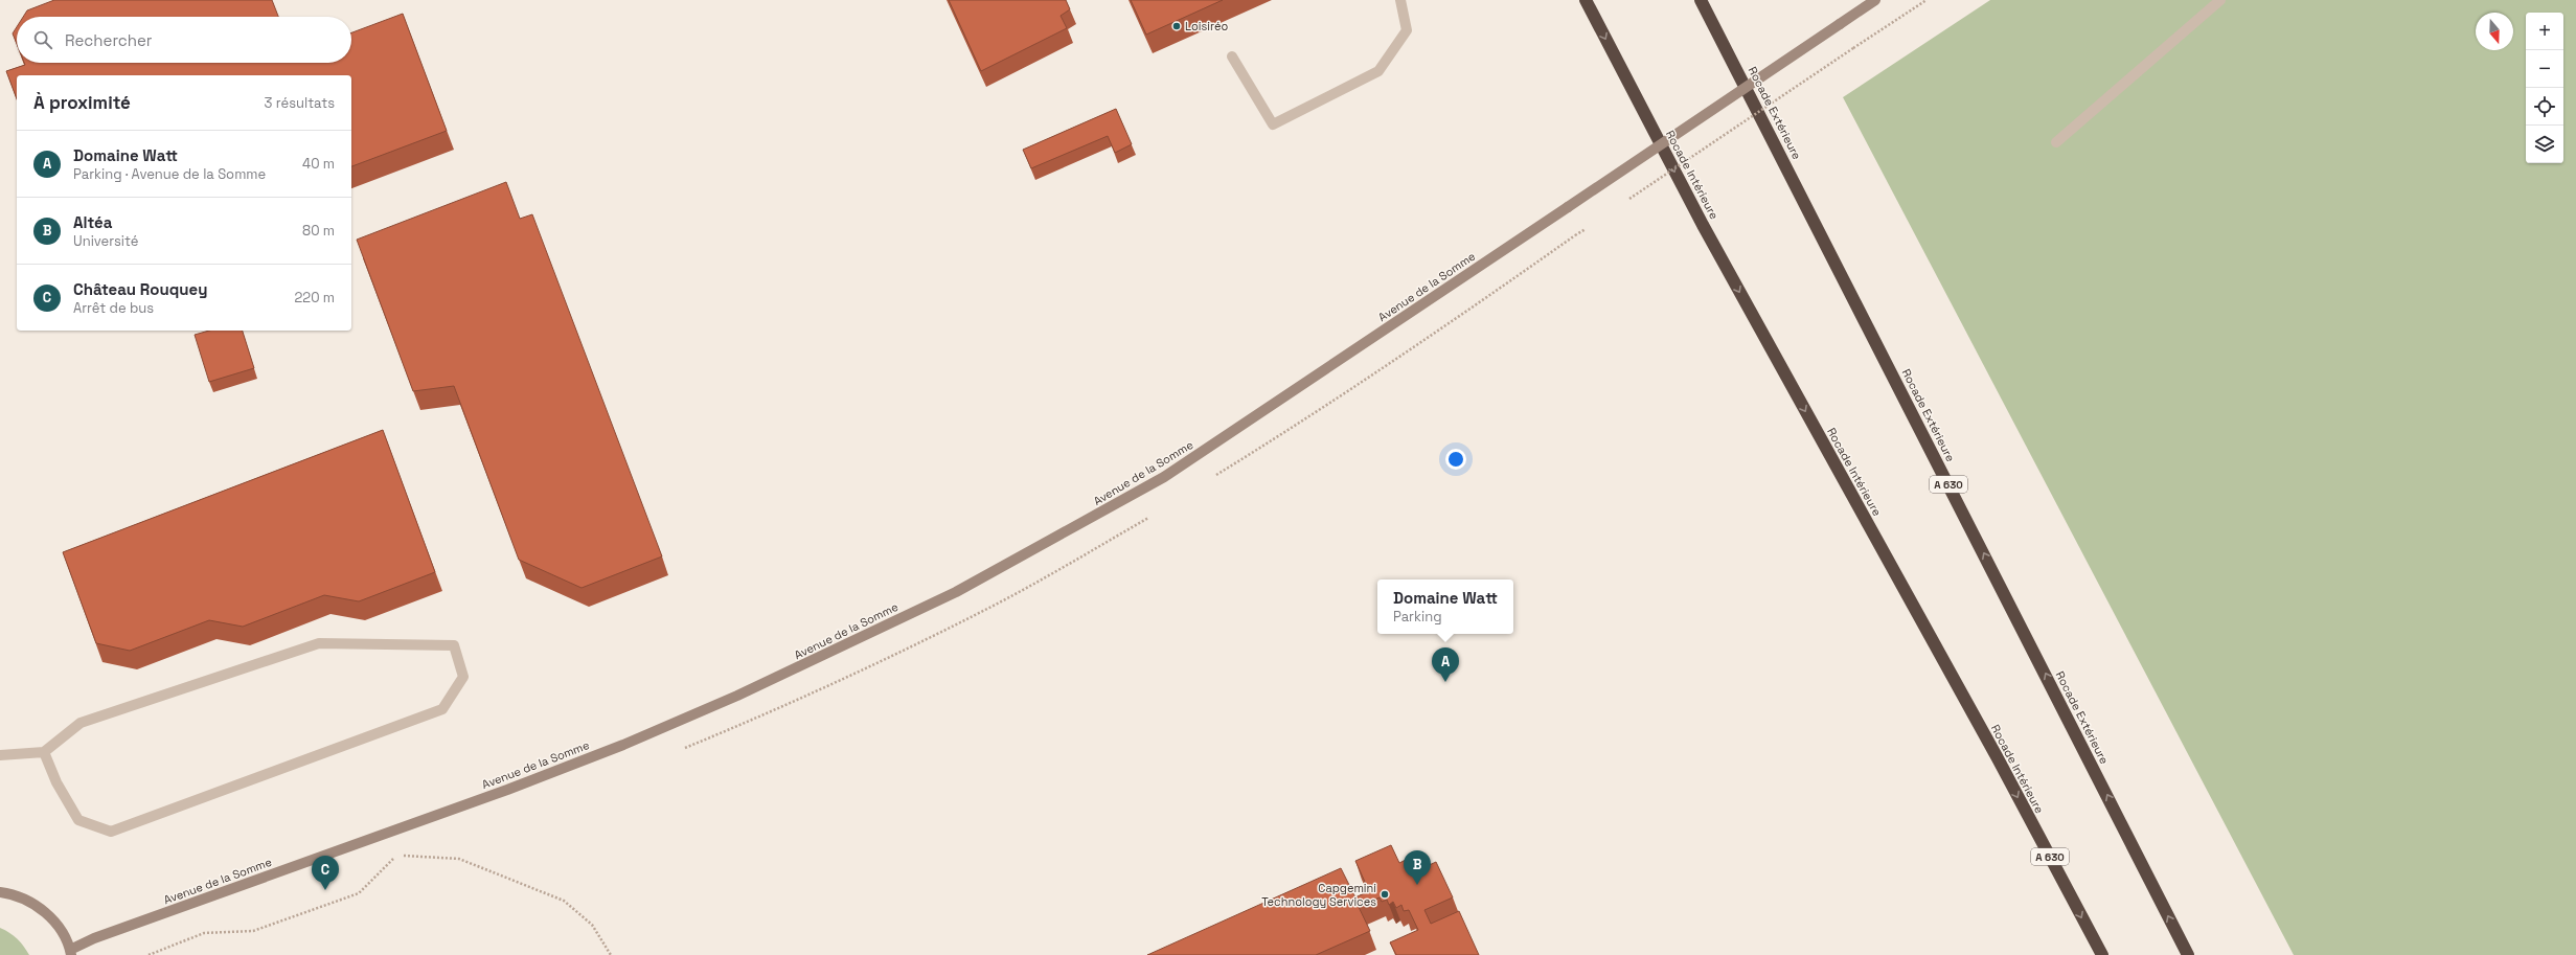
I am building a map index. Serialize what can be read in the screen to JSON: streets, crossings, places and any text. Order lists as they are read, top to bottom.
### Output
{
  "streets": {
    "highway": ["Rocade Extérieure", "Rocade Intérieure", "A 630"],
    "main road": ["Avenue de la Somme"]
  },
  "one_way": ["Rocade Extérieure", "Rocade Intérieure"],
  "places": ["Loisiréo", "Capgemini Technology Services"],
  "north": "bottom",
  "page": {
    "map_buttons": ["+", "−"],
    "search": "Rechercher",
    "heading": ["À proximité", "3 résultats"],
    "list": [
      {
        "mark": "A",
        "name": "Domaine Watt",
        "note": "Parking · Avenue de la Somme",
        "value": "40 m"
      },
      {
        "mark": "B",
        "name": "Altéa",
        "note": "Université",
        "value": "80 m"
      },
      {
        "mark": "C",
        "name": "Château Rouquey",
        "note": "Arrêt de bus",
        "value": "220 m"
      }
    ],
    "popup": ["Domaine Watt", "Parking"],
    "pins": ["A", "B", "C"]
  }
}
